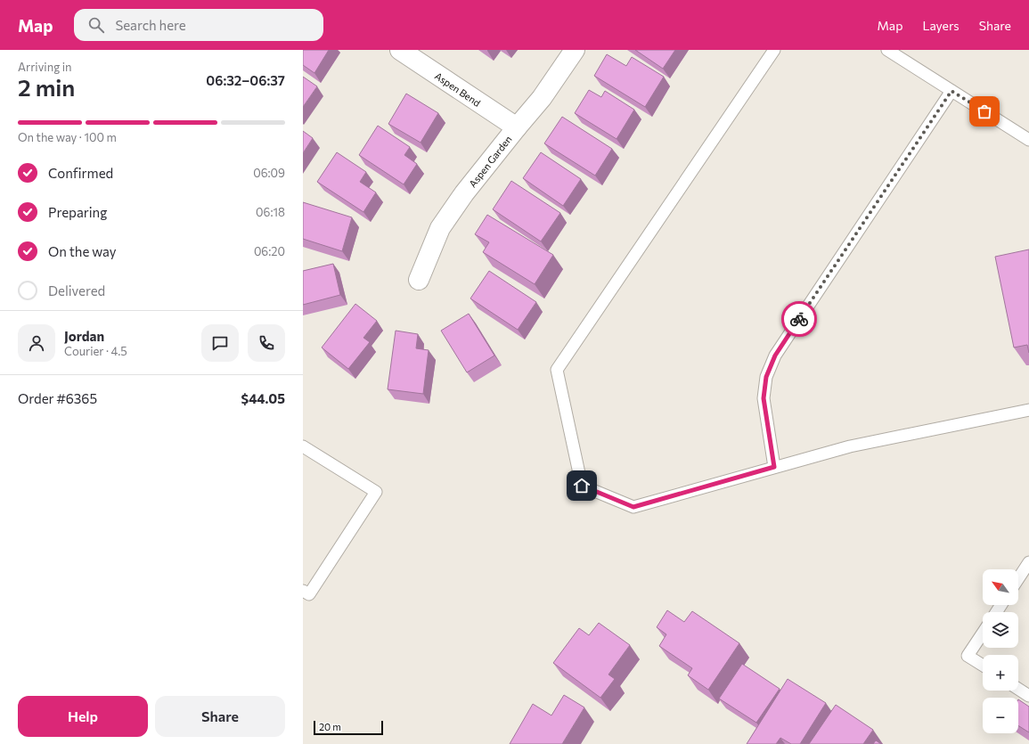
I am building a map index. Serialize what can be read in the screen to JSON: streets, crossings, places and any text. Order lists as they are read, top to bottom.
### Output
{
  "streets": {
    "street": ["Aspen Bend", "Aspen Garden"]
  },
  "crossings": [
    ["Aspen Bend", "Aspen Garden"]
  ],
  "scale_bar": "20 m",
  "north": "top left",
  "page": {
    "header": "Map",
    "search": "Search here",
    "nav": ["Map", "Layers", "Share"],
    "heading": ["2 min", "Arriving in", "06:32–06:37"],
    "panel": [
      "Jordan",
      "Courier · 4.5",
      "Order #6365",
      "$44.05"
    ],
    "bar": "On the way · 100 m",
    "list": [
      ["Confirmed", "06:09"],
      ["Preparing", "06:18"],
      ["On the way", "06:20"],
      "Delivered"
    ],
    "map_buttons": ["+", "−"],
    "buttons": ["Help", "Share"],
    "scale": "20 m"
  }
}
